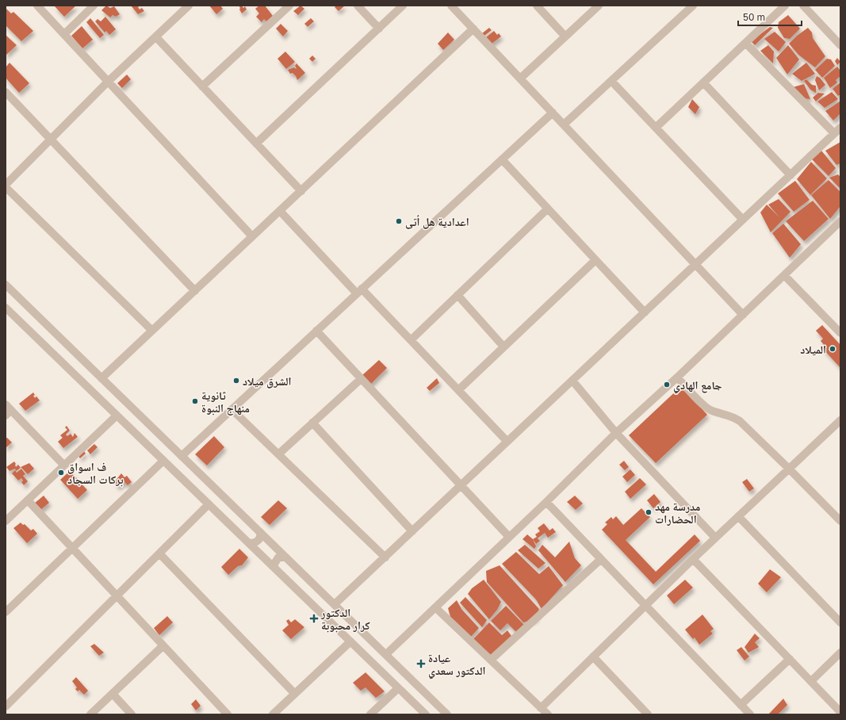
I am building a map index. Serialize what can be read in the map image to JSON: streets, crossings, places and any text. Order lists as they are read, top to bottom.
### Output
{
  "places": {
    "other": [
      "اعدادية هل أتى",
      "الميلاد",
      "الشرق ميلاد",
      "جامع الهادي",
      "ثانوية منهاج النبوة",
      "ف اسواق بركات السجاد",
      "مدرسة مهد الحضارات"
    ],
    "health": ["الدكتور كرار محبوبة", "عيادة الدكتور سعدي"]
  },
  "scale_bar": "50 m"
}
